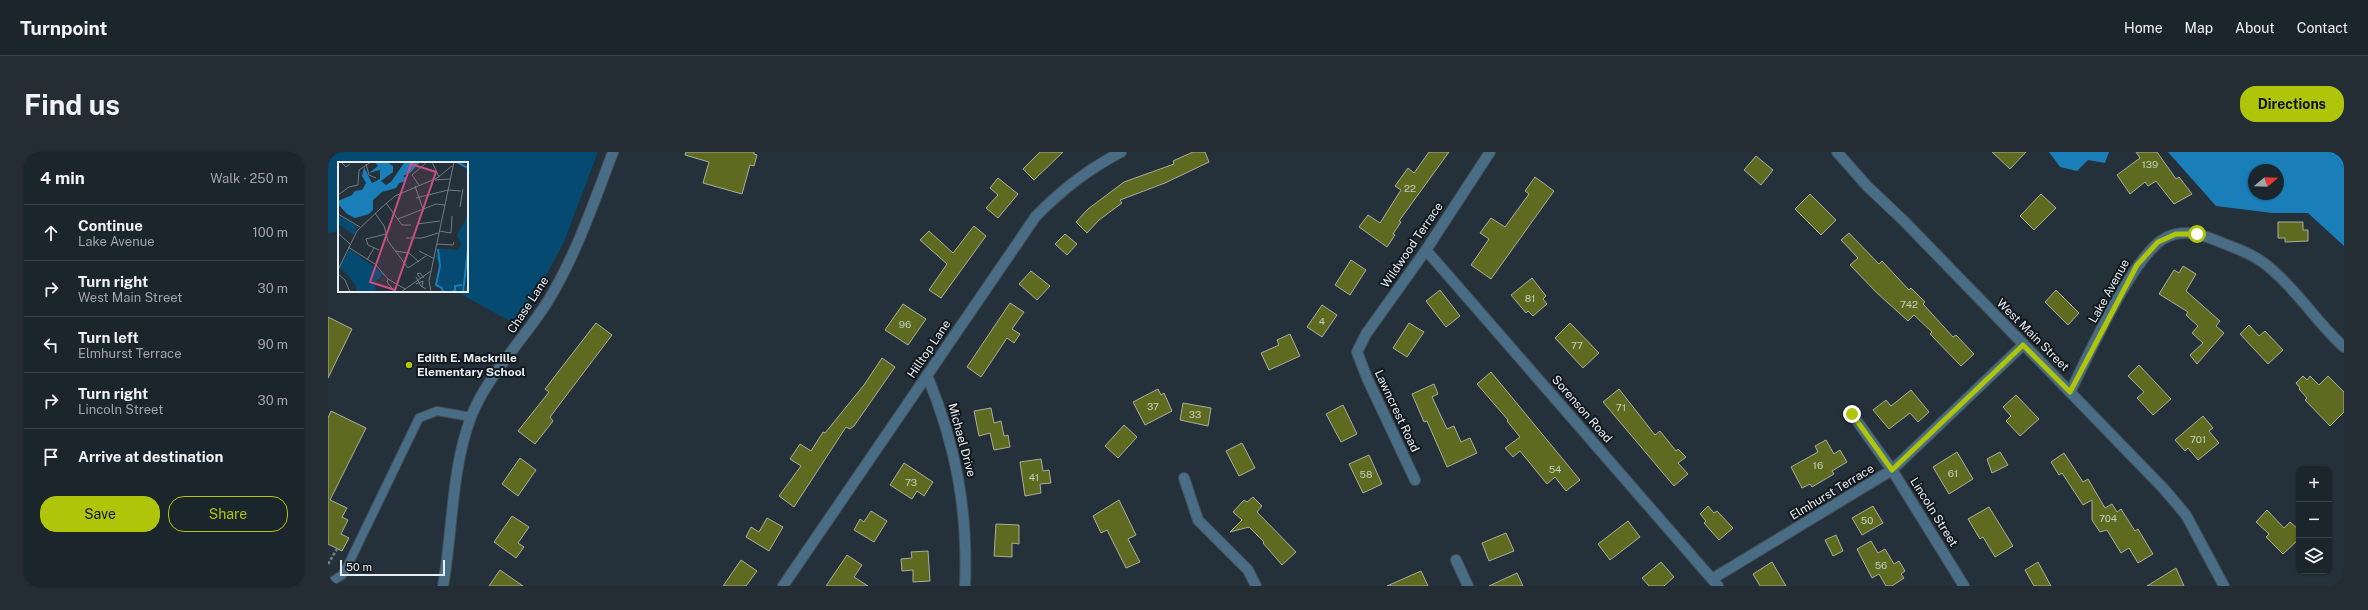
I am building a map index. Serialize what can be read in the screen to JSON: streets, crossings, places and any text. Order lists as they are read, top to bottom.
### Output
{
  "streets": {
    "street": [
      "Wildwood Terrace",
      "Lake Avenue",
      "Chase Lane",
      "West Main Street",
      "Hilltop Lane",
      "Sorenson Road",
      "Lawncrest Road",
      "Michael Drive",
      "Elmhurst Terrace",
      "Lincoln Street"
    ]
  },
  "crossings": [
    ["Wildwood Terrace", "Sorenson Road"],
    ["Wildwood Terrace", "Lawncrest Road"],
    ["Lake Avenue", "West Main Street"],
    ["West Main Street", "Elmhurst Terrace"],
    ["Hilltop Lane", "Michael Drive"],
    ["Sorenson Road", "Elmhurst Terrace"],
    ["Elmhurst Terrace", "Lincoln Street"]
  ],
  "places": ["Edith E. Mackrille Elementary School"],
  "house_numbers": [
    "139",
    "22",
    "81",
    "742",
    "4",
    "96",
    "77",
    "37",
    "71",
    "33",
    "701",
    "16",
    "54",
    "61",
    "58",
    "41",
    "73",
    "704",
    "50",
    "56"
  ],
  "scale_bar": "50 m",
  "north": "right",
  "page": {
    "header": "Turnpoint",
    "nav": [
      "Home",
      "Map",
      "About",
      "Contact"
    ],
    "buttons": [
      "Directions",
      ["Save", "Share"]
    ],
    "title": "Find us",
    "heading": ["4 min", "Walk · 250 m"],
    "list": [
      ["Continue", "Lake Avenue", "100 m"],
      ["Turn right", "West Main Street", "30 m"],
      ["Turn left", "Elmhurst Terrace", "90 m"],
      ["Turn right", "Lincoln Street", "30 m"],
      "Arrive at destination"
    ],
    "map_buttons": ["+", "−"],
    "scale": "50 m"
  }
}
